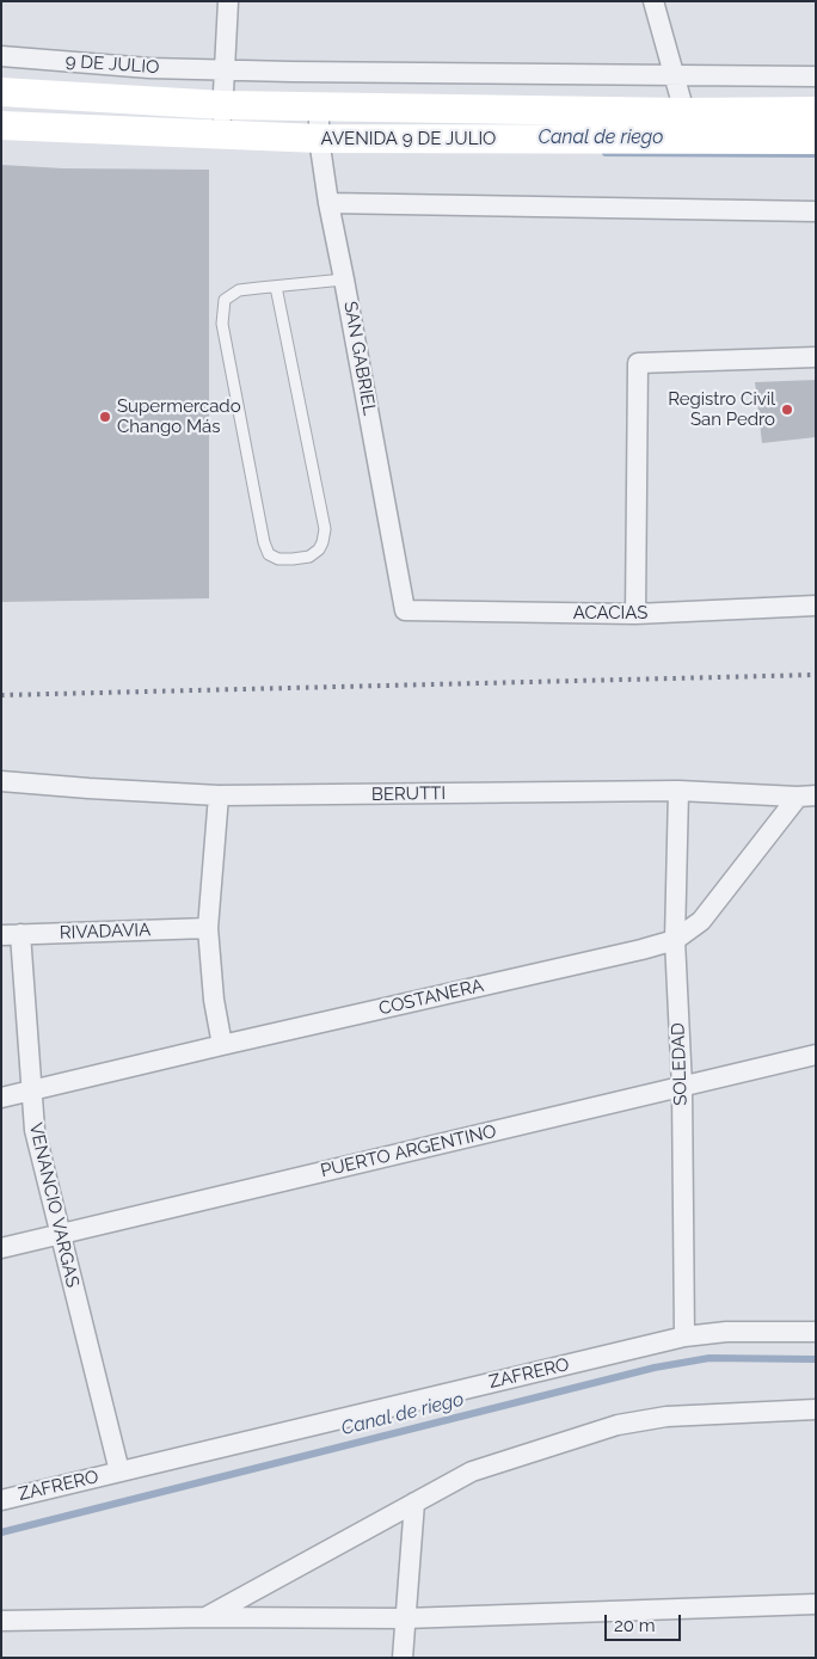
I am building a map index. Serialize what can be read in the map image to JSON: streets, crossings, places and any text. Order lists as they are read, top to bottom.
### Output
{
  "streets": {
    "main road": ["AVENIDA 9 DE JULIO"],
    "street": [
      "9 DE JULIO",
      "SAN GABRIEL",
      "ACACIAS",
      "BERUTTI",
      "RIVADAVIA",
      "COSTANERA",
      "SOLEDAD",
      "PUERTO ARGENTINO",
      "VENANCIO VARGAS",
      "ZAFRERO"
    ]
  },
  "crossings": [
    ["AVENIDA 9 DE JULIO", "SAN GABRIEL"],
    ["SAN GABRIEL", "ACACIAS"],
    ["BERUTTI", "COSTANERA"],
    ["BERUTTI", "SOLEDAD"],
    ["RIVADAVIA", "VENANCIO VARGAS"],
    ["COSTANERA", "SOLEDAD"],
    ["COSTANERA", "VENANCIO VARGAS"],
    ["SOLEDAD", "PUERTO ARGENTINO"],
    ["SOLEDAD", "ZAFRERO"],
    ["PUERTO ARGENTINO", "VENANCIO VARGAS"],
    ["VENANCIO VARGAS", "ZAFRERO"]
  ],
  "water": ["Canal de riego"],
  "places": ["Registro Civil San Pedro", "Supermercado Chango Más"],
  "scale_bar": "20 m"
}
